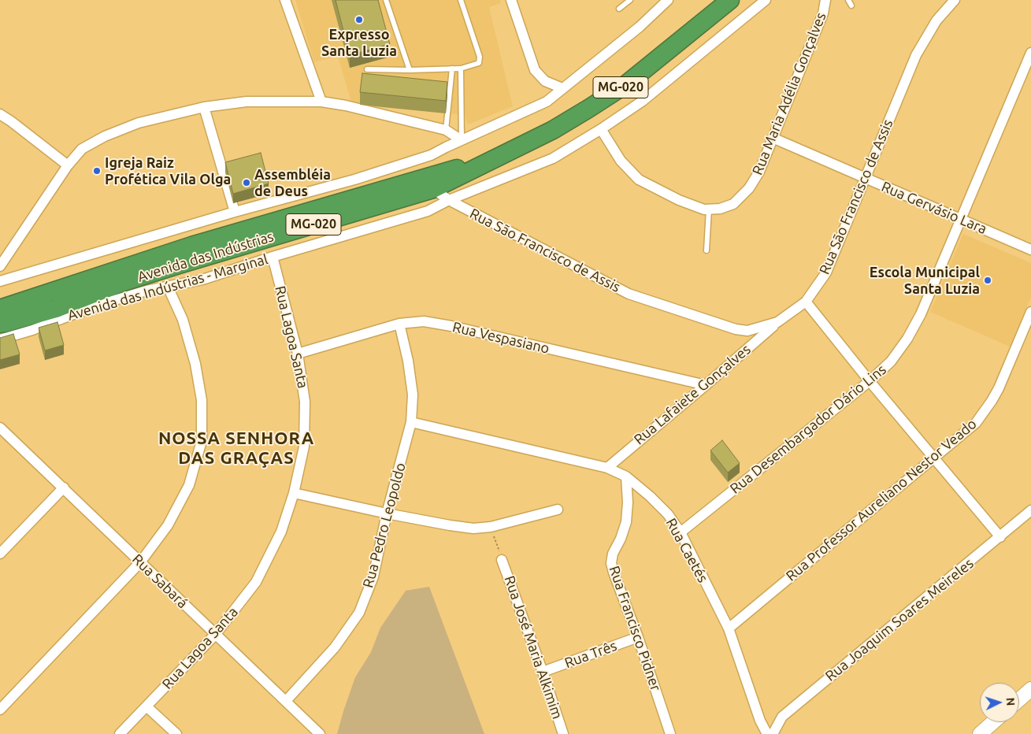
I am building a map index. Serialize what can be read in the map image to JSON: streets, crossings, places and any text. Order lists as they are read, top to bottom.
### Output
{
  "streets": {
    "highway": ["MG-020", "Avenida das Indústrias"],
    "street": [
      "Rua Maria Adélia Gonçalves",
      "Rua São Francisco de Assis",
      "Rua Gervásio Lara",
      "Avenida das Indústrias - Marginal",
      "Rua Lagoa Santa",
      "Rua Vespasiano",
      "Rua Lafaiete Gonçalves",
      "Rua Desembargador Dário Lins",
      "Rua Professor Aureliano Nestor Veado",
      "Rua Pedro Leopoldo",
      "Rua Caetés",
      "Rua Sabará",
      "Rua Joaquim Soares Meireles",
      "Rua Francisco Pidner",
      "Rua José Maria Alkimim",
      "Rua Três"
    ]
  },
  "crossings": [
    ["Rua Maria Adélia Gonçalves", "Rua Gervásio Lara"],
    ["Rua Maria Adélia Gonçalves", "Avenida das Indústrias - Marginal"],
    ["Rua São Francisco de Assis", "Rua Gervásio Lara"],
    ["Rua São Francisco de Assis", "Avenida das Indústrias"],
    ["Rua São Francisco de Assis", "Avenida das Indústrias - Marginal"],
    ["Rua São Francisco de Assis", "Rua Lafaiete Gonçalves"],
    ["Rua Gervásio Lara", "Rua Desembargador Dário Lins"],
    ["Avenida das Indústrias", "Avenida das Indústrias - Marginal"],
    ["Avenida das Indústrias - Marginal", "Rua Lagoa Santa"],
    ["Rua Lagoa Santa", "Rua Vespasiano"],
    ["Rua Lagoa Santa", "Rua Sabará"],
    ["Rua Vespasiano", "Rua Lafaiete Gonçalves"],
    ["Rua Vespasiano", "Rua Pedro Leopoldo"],
    ["Rua Lafaiete Gonçalves", "Rua Caetés"],
    ["Rua Desembargador Dário Lins", "Rua Caetés"],
    ["Rua Professor Aureliano Nestor Veado", "Rua Caetés"],
    ["Rua Pedro Leopoldo", "Rua Caetés"],
    ["Rua Pedro Leopoldo", "Rua Sabará"],
    ["Rua Caetés", "Rua Francisco Pidner"],
    ["Rua Francisco Pidner", "Rua Três"],
    ["Rua José Maria Alkimim", "Rua Três"]
  ],
  "districts": ["NOSSA SENHORA DAS GRAÇAS"],
  "places": [
    "Expresso Santa Luzia",
    "Igreja Raiz Profética Vila Olga",
    "Assembléia de Deus",
    "Escola Municipal Santa Luzia"
  ],
  "north": "right"
}
